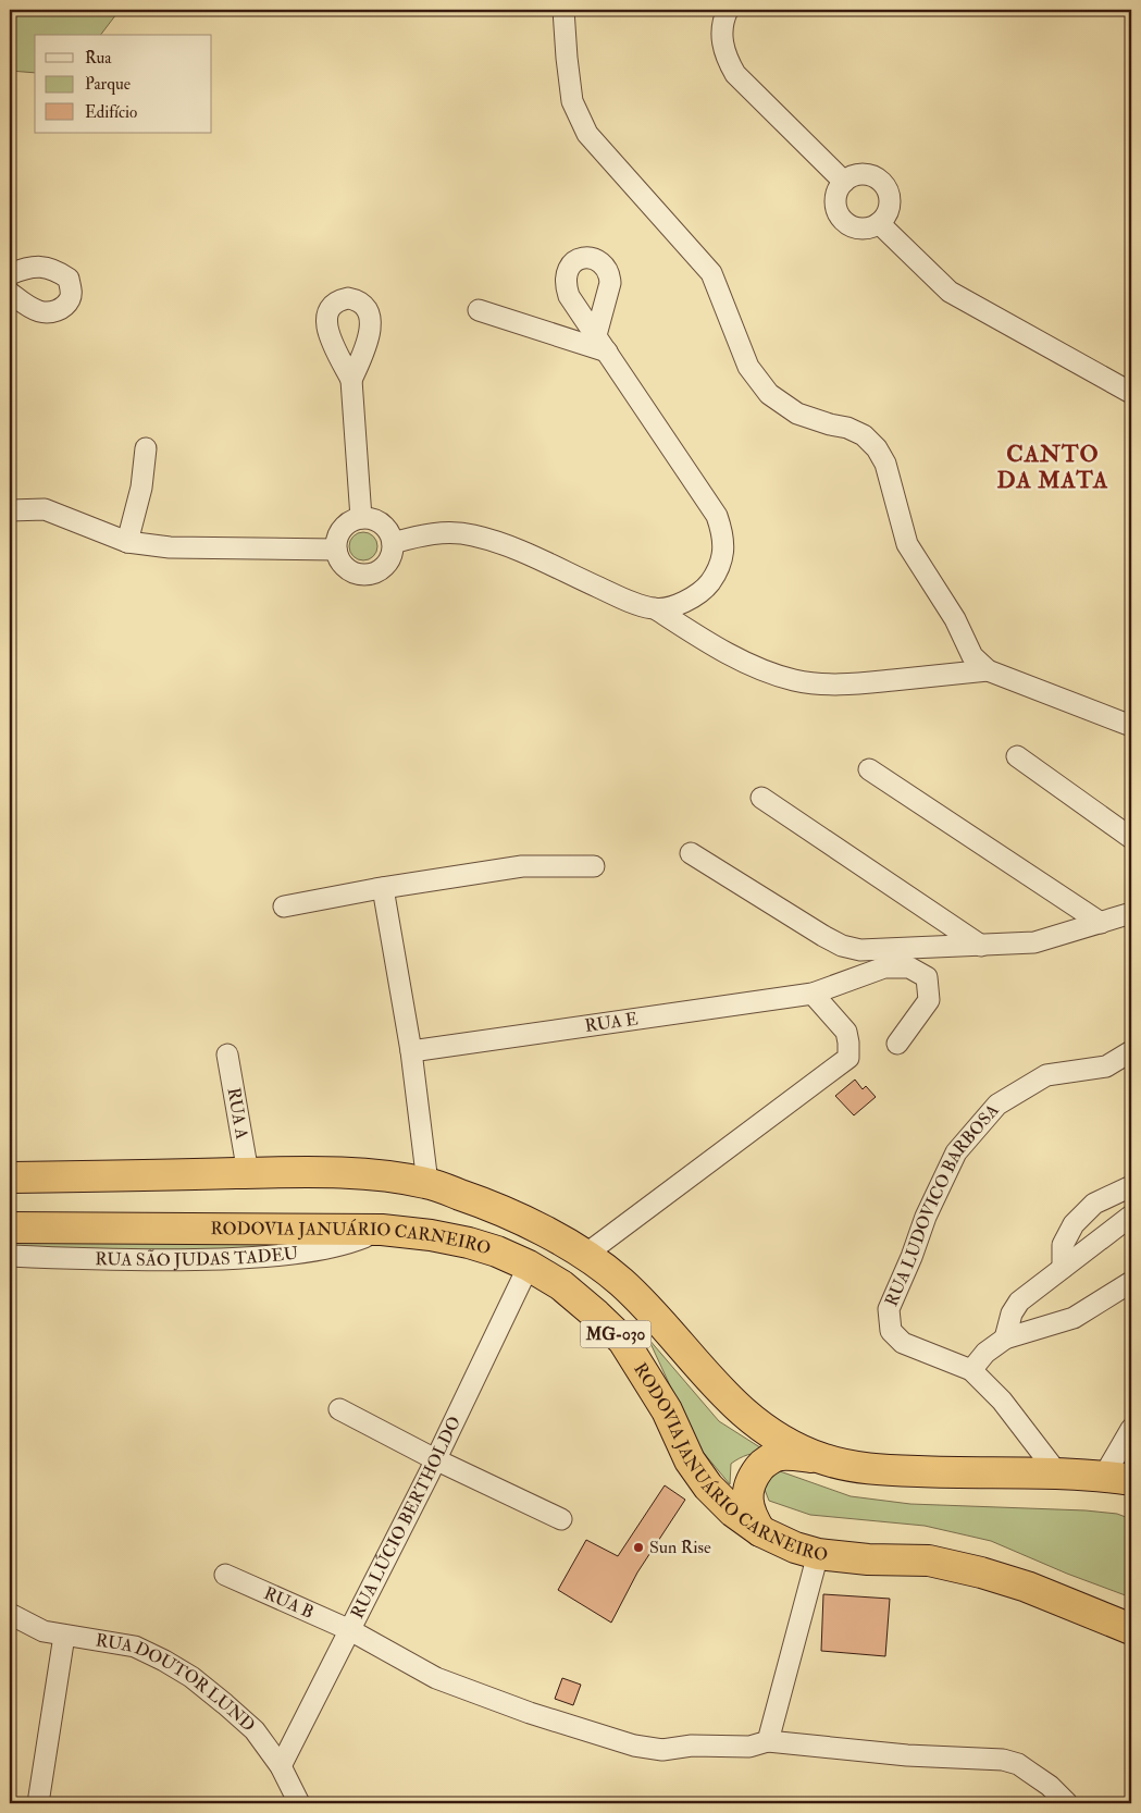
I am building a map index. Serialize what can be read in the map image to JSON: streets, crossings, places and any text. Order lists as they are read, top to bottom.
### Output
{
  "streets": {
    "highway": ["RODOVIA JANUÁRIO CARNEIRO", "MG-030"],
    "street": [
      "RUA E",
      "RUA A",
      "RUA LUDOVICO BARBOSA",
      "RUA SÃO JUDAS TADEU",
      "RUA LÚCIO BERTHOLDO",
      "RUA B",
      "RUA DOUTOR LUND"
    ]
  },
  "crossings": [
    ["RUA A", "RODOVIA JANUÁRIO CARNEIRO"],
    ["RUA LUDOVICO BARBOSA", "RODOVIA JANUÁRIO CARNEIRO"],
    ["RODOVIA JANUÁRIO CARNEIRO", "RUA SÃO JUDAS TADEU"],
    ["RODOVIA JANUÁRIO CARNEIRO", "RUA LÚCIO BERTHOLDO"],
    ["RUA LÚCIO BERTHOLDO", "RUA B"],
    ["RUA LÚCIO BERTHOLDO", "RUA DOUTOR LUND"]
  ],
  "districts": ["CANTO DA MATA"],
  "places": ["Sun Rise"],
  "legend": ["Rua", "Parque", "Edifício"]
}
